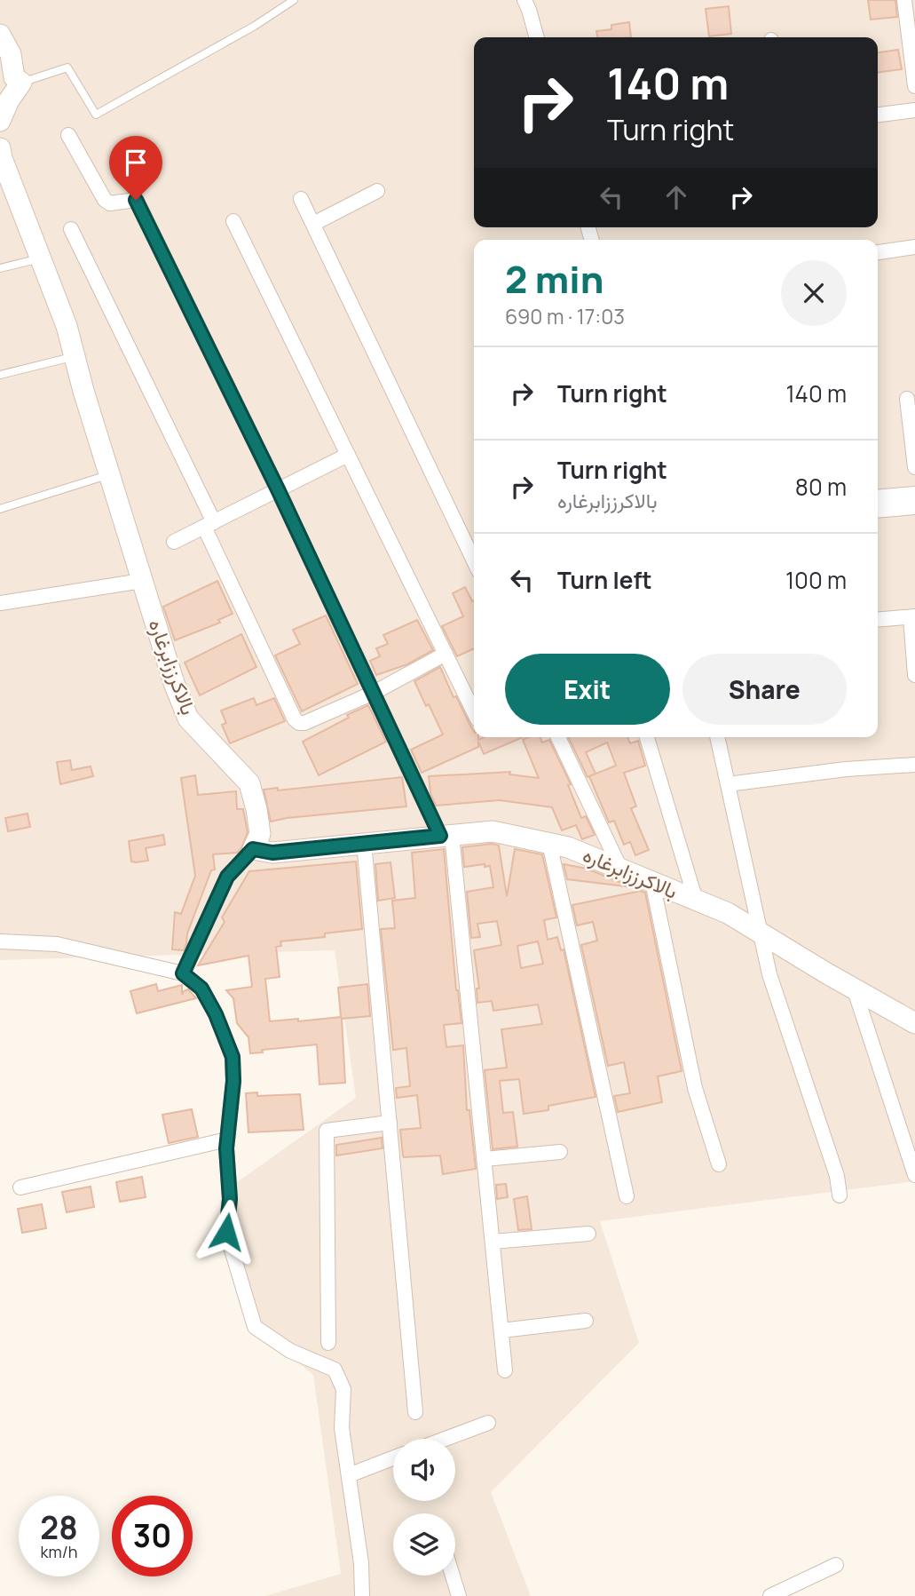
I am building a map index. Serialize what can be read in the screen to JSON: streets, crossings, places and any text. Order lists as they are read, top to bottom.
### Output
{
  "streets": {
    "street": ["بالاکرززابرغاره"]
  },
  "page": {
    "turn": ["140 m", "Turn right"],
    "heading": ["2 min", "690 m · 17:03"],
    "list": [
      {
        "name": "Turn right",
        "value": "140 m"
      },
      {
        "name": "Turn right",
        "note": "بالاکرززابرغاره",
        "value": "80 m"
      },
      {
        "name": "Turn left",
        "value": "100 m"
      }
    ],
    "buttons": ["Exit", "Share"],
    "speed": "28 km/h",
    "limit": "30"
  }
}
